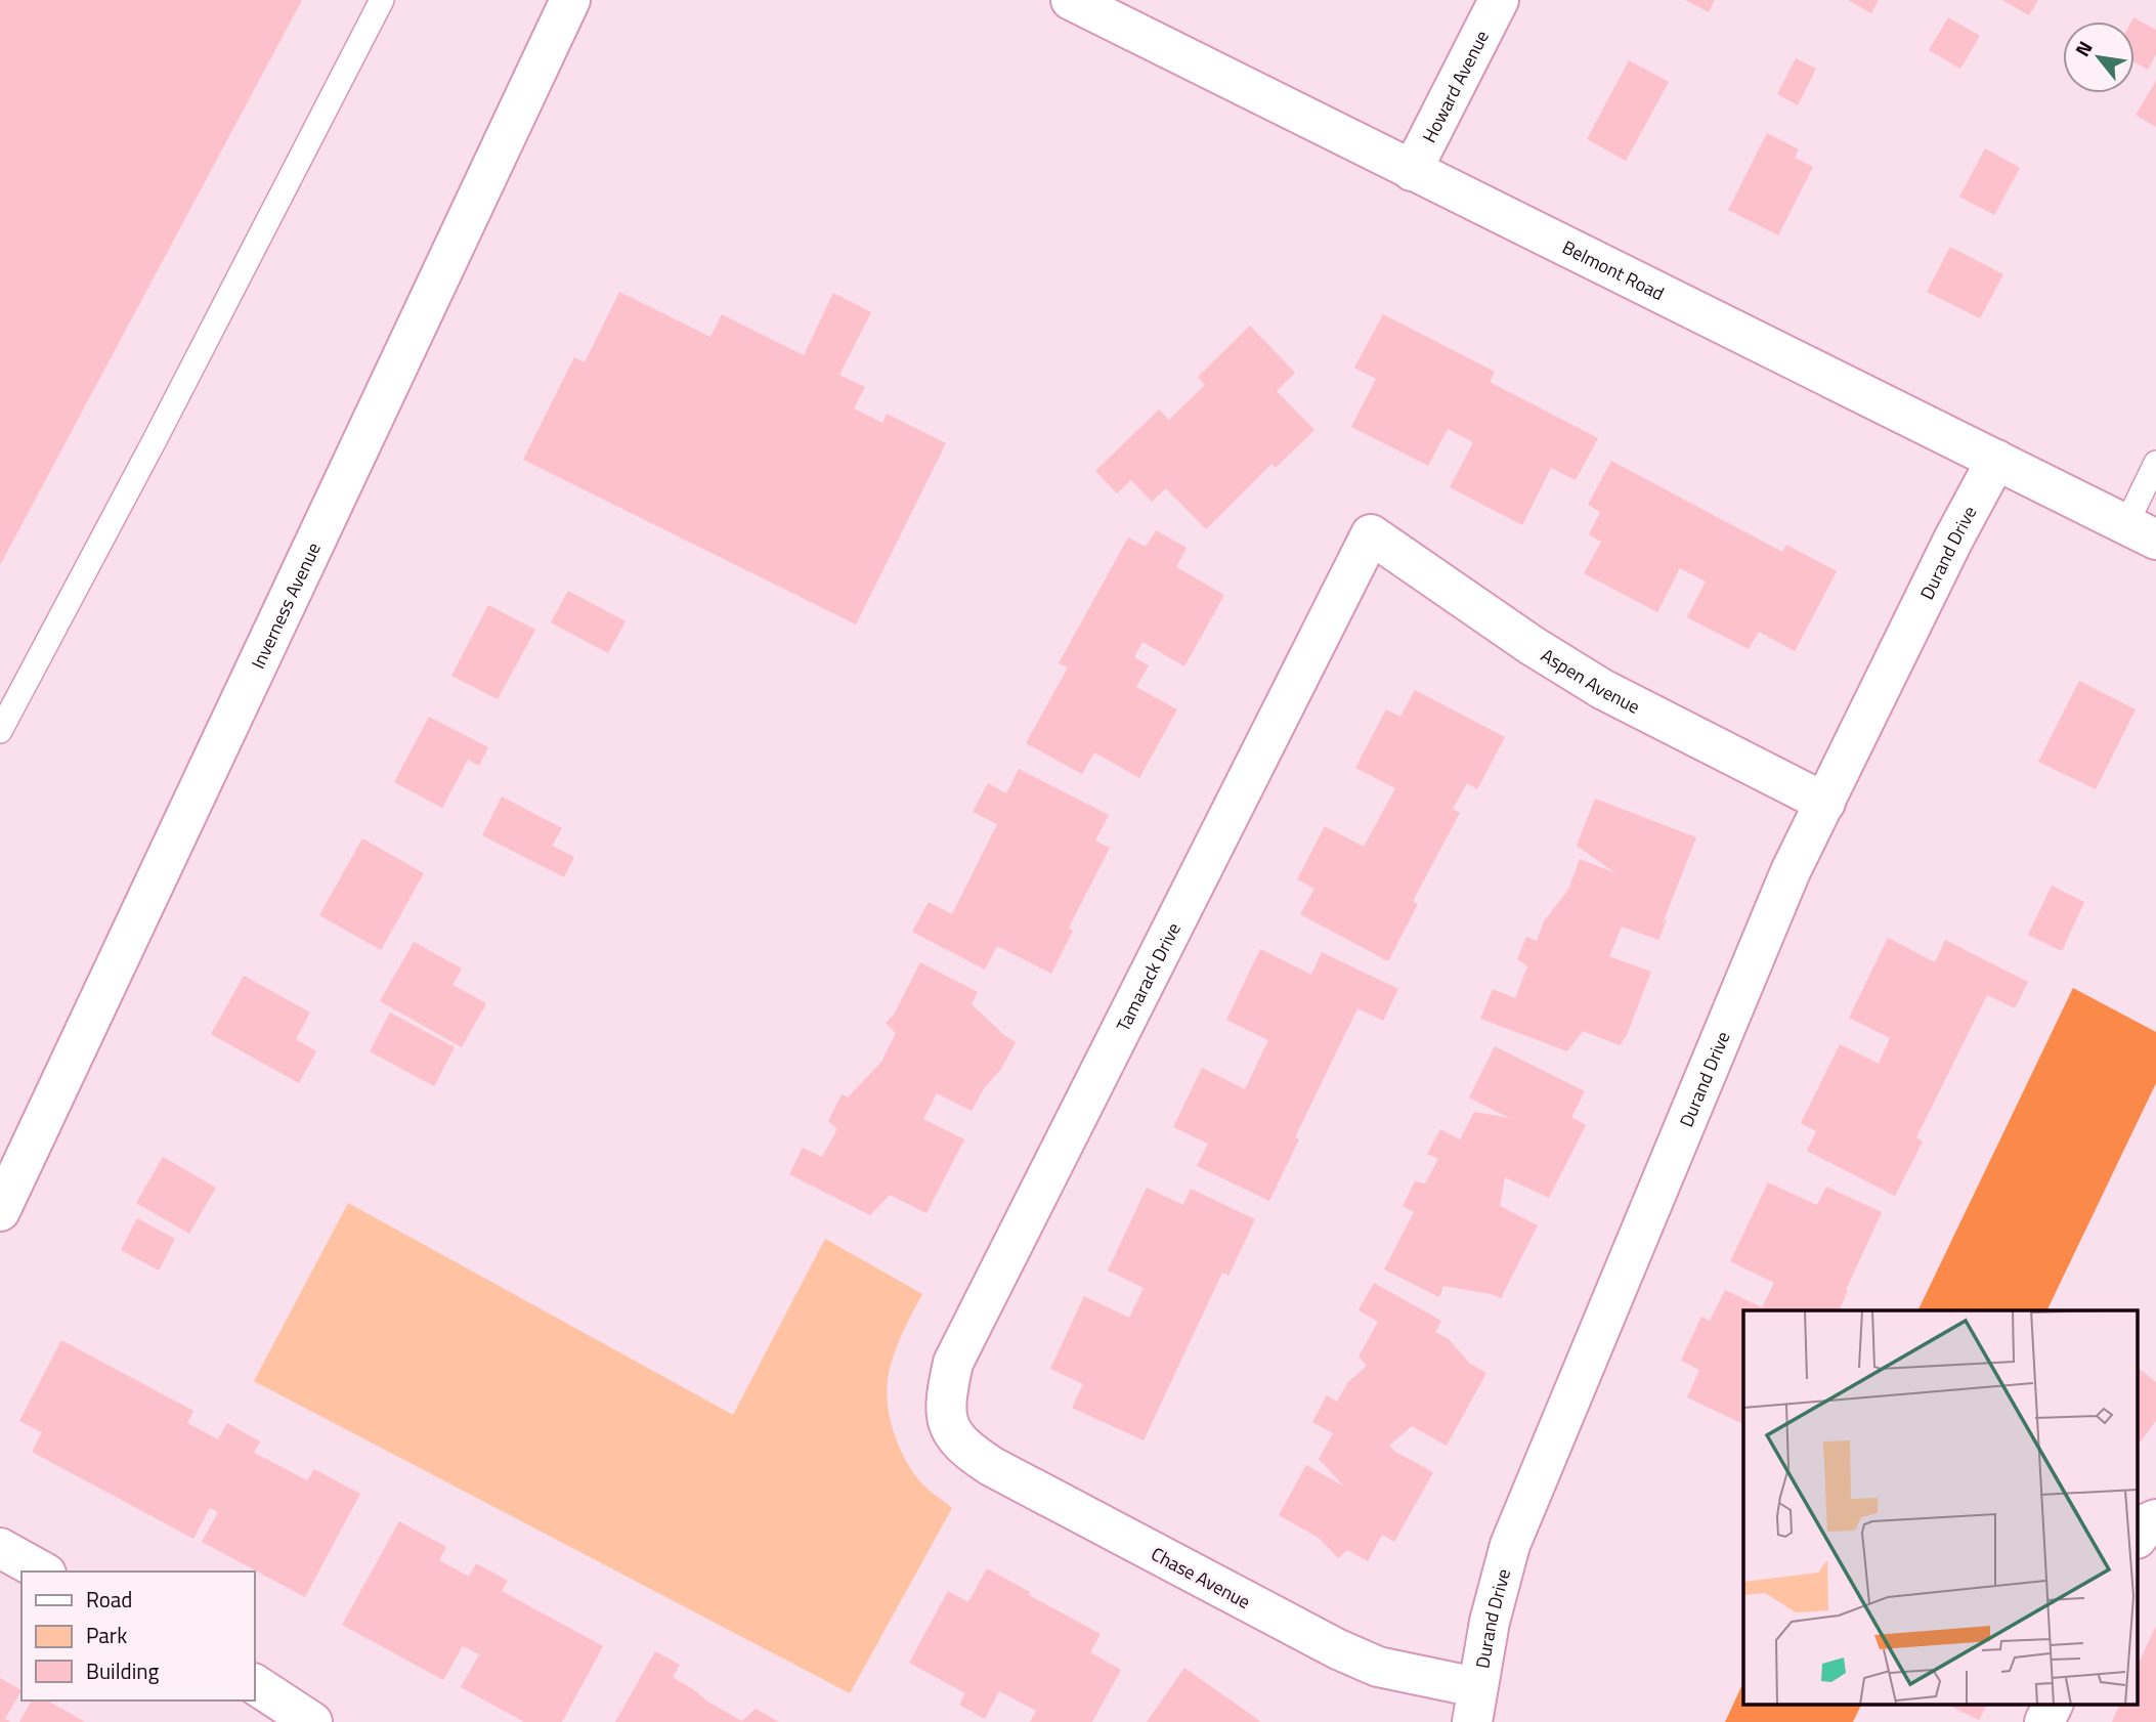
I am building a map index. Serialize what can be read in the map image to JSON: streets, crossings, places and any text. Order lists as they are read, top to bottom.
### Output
{
  "streets": {
    "street": [
      "Howard Avenue",
      "Belmont Road",
      "Durand Drive",
      "Inverness Avenue",
      "Aspen Avenue",
      "Tamarack Drive",
      "Chase Avenue"
    ]
  },
  "crossings": [
    ["Howard Avenue", "Belmont Road"],
    ["Belmont Road", "Durand Drive"],
    ["Durand Drive", "Aspen Avenue"],
    ["Durand Drive", "Chase Avenue"],
    ["Aspen Avenue", "Tamarack Drive"],
    ["Tamarack Drive", "Chase Avenue"]
  ],
  "legend": ["Road", "Park", "Building"],
  "north": "top left"
}
